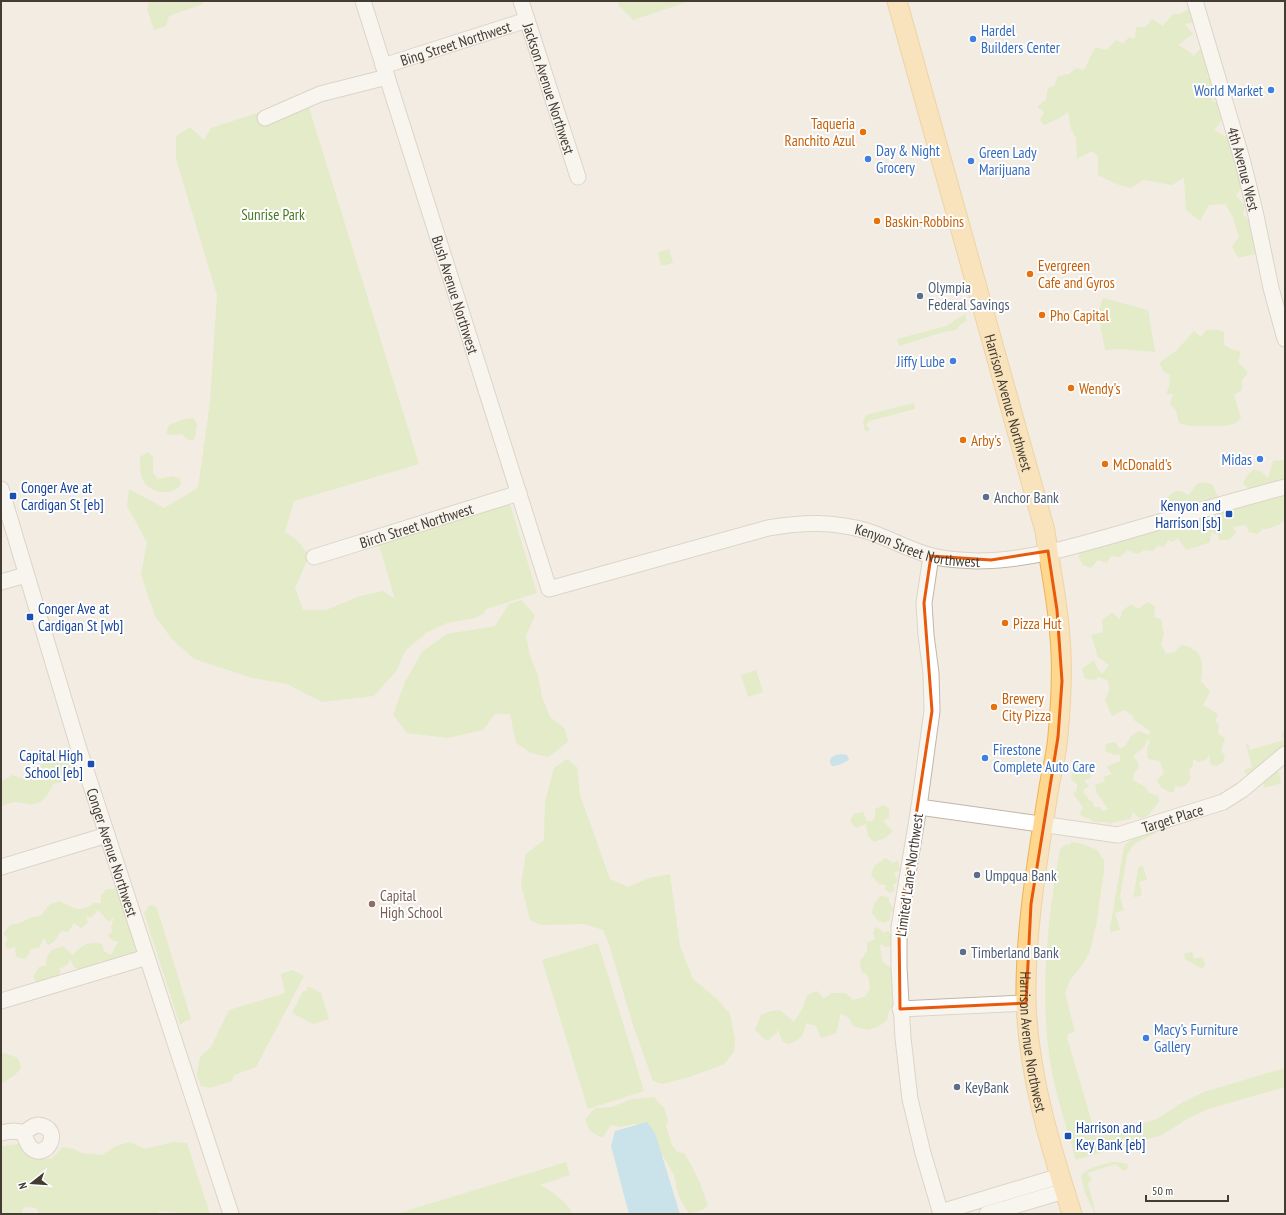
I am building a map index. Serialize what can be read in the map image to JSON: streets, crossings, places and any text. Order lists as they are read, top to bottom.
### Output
{
  "streets": {
    "main road": ["Harrison Avenue Northwest"],
    "street": [
      "Bing Street Northwest",
      "Jackson Avenue Northwest",
      "4th Avenue West",
      "Bush Avenue Northwest",
      "Birch Street Northwest",
      "Kenyon Street Northwest",
      "Target Place",
      "Conger Avenue Northwest",
      "Limited Lane Northwest"
    ]
  },
  "crossings": [
    ["Bing Street Northwest", "Jackson Avenue Northwest"],
    ["Bing Street Northwest", "Bush Avenue Northwest"],
    ["Bush Avenue Northwest", "Birch Street Northwest"],
    ["Bush Avenue Northwest", "Kenyon Street Northwest"],
    ["Harrison Avenue Northwest", "Kenyon Street Northwest"],
    ["Harrison Avenue Northwest", "Target Place"],
    ["Kenyon Street Northwest", "Limited Lane Northwest"],
    ["Target Place", "Limited Lane Northwest"]
  ],
  "parks": ["Sunrise Park"],
  "places": {
    "other": [
      "Hardel Builders Center",
      "World Market",
      "Taqueria Ranchito Azul",
      "Day & Night Grocery",
      "Green Lady Marijuana",
      "Baskin-Robbins",
      "Evergreen Cafe and Gyros",
      "Olympia Federal Savings",
      "Pho Capital",
      "Jiffy Lube",
      "Wendy's",
      "Arby's",
      "Midas",
      "McDonald's",
      "Anchor Bank",
      "Pizza Hut",
      "Brewery City Pizza",
      "Firestone Complete Auto Care",
      "Umpqua Bank",
      "Capital High School",
      "Timberland Bank",
      "Macy's Furniture Gallery",
      "KeyBank"
    ],
    "transit": [
      "Conger Ave at Cardigan St [eb]",
      "Kenyon and Harrison [sb]",
      "Conger Ave at Cardigan St [wb]",
      "Capital High School [eb]",
      "Harrison and Key Bank [eb]"
    ]
  },
  "scale_bar": "50 m",
  "north": "left"
}
